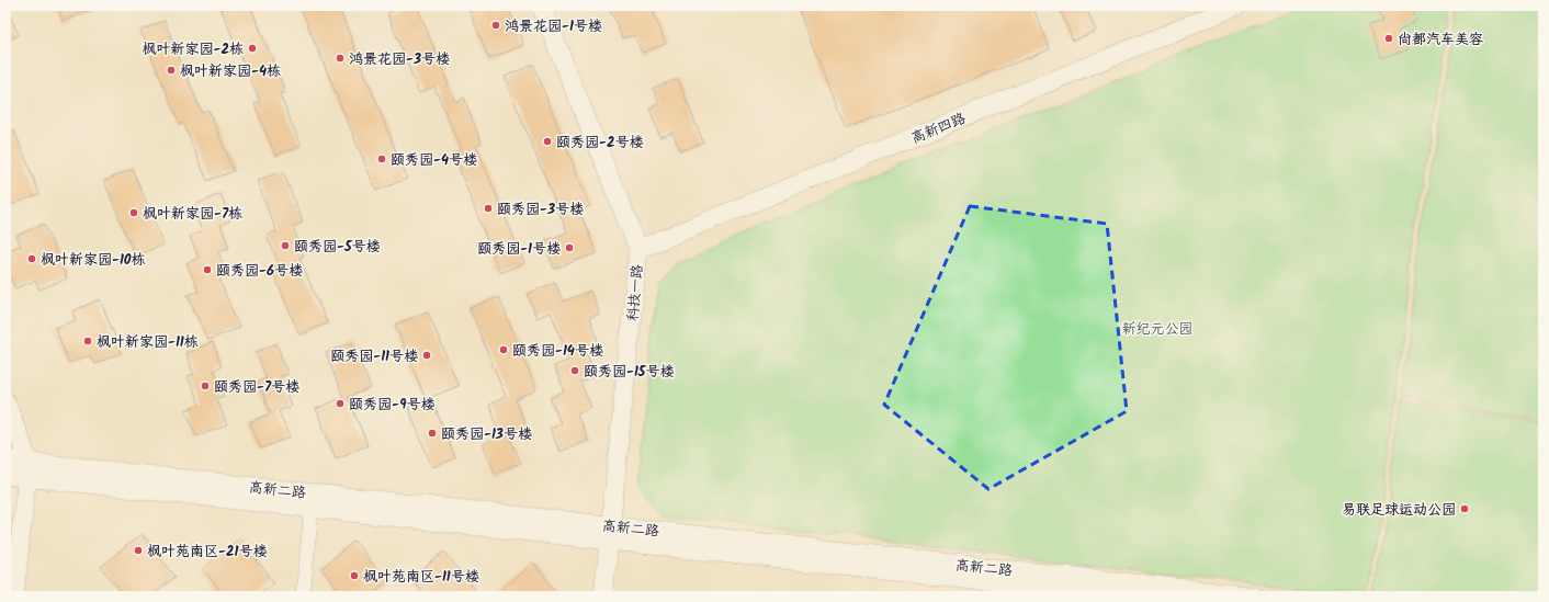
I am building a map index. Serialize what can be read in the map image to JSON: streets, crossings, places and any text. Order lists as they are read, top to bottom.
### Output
{
  "streets": {
    "street": ["高新四路", "科技一路", "高新二路"]
  },
  "crossings": [
    ["高新四路", "科技一路"],
    ["科技一路", "高新二路"]
  ],
  "parks": ["新纪元公园"],
  "places": [
    "鸿景花园-1号楼",
    "尚都汽车美容",
    "枫叶新家园-2栋",
    "鸿景花园-3号楼",
    "枫叶新家园-4栋",
    "颐秀园-2号楼",
    "颐秀园-4号楼",
    "颐秀园-3号楼",
    "枫叶新家园-7栋",
    "颐秀园-5号楼",
    "颐秀园-1号楼",
    "枫叶新家园-10栋",
    "颐秀园-6号楼",
    "枫叶新家园-11栋",
    "颐秀园-14号楼",
    "颐秀园-11号楼",
    "颐秀园-15号楼",
    "颐秀园-7号楼",
    "颐秀园-9号楼",
    "颐秀园-13号楼",
    "易联足球运动公园",
    "枫叶苑南区-21号楼",
    "枫叶苑南区-11号楼"
  ]
}
